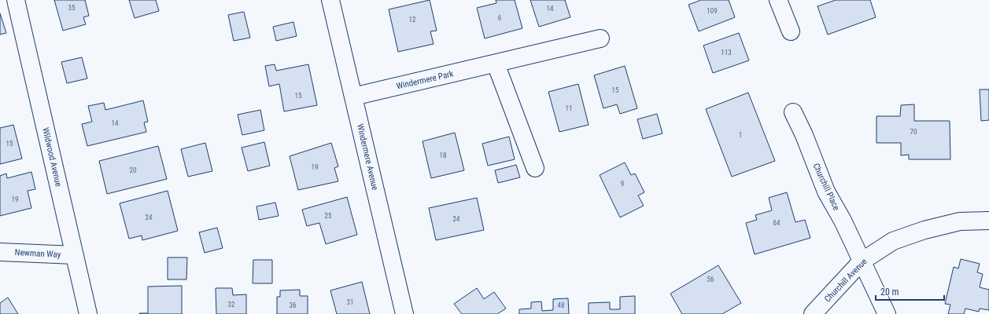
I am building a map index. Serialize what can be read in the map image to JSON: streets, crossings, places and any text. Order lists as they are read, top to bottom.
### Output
{
  "streets": {
    "street": [
      "Windermere Park",
      "Wildwood Avenue",
      "Windermere Avenue",
      "Churchill Place",
      "Newman Way",
      "Churchill Avenue"
    ]
  },
  "crossings": [
    ["Windermere Park", "Windermere Avenue"],
    ["Wildwood Avenue", "Newman Way"],
    ["Churchill Place", "Churchill Avenue"]
  ],
  "house_numbers": [
    "35",
    "14",
    "109",
    "6",
    "12",
    "113",
    "15",
    "15",
    "11",
    "14",
    "70",
    "1",
    "15",
    "18",
    "19",
    "20",
    "9",
    "19",
    "25",
    "24",
    "24",
    "64",
    "56",
    "31",
    "32",
    "36",
    "48"
  ],
  "scale_bar": "20 m"
}
